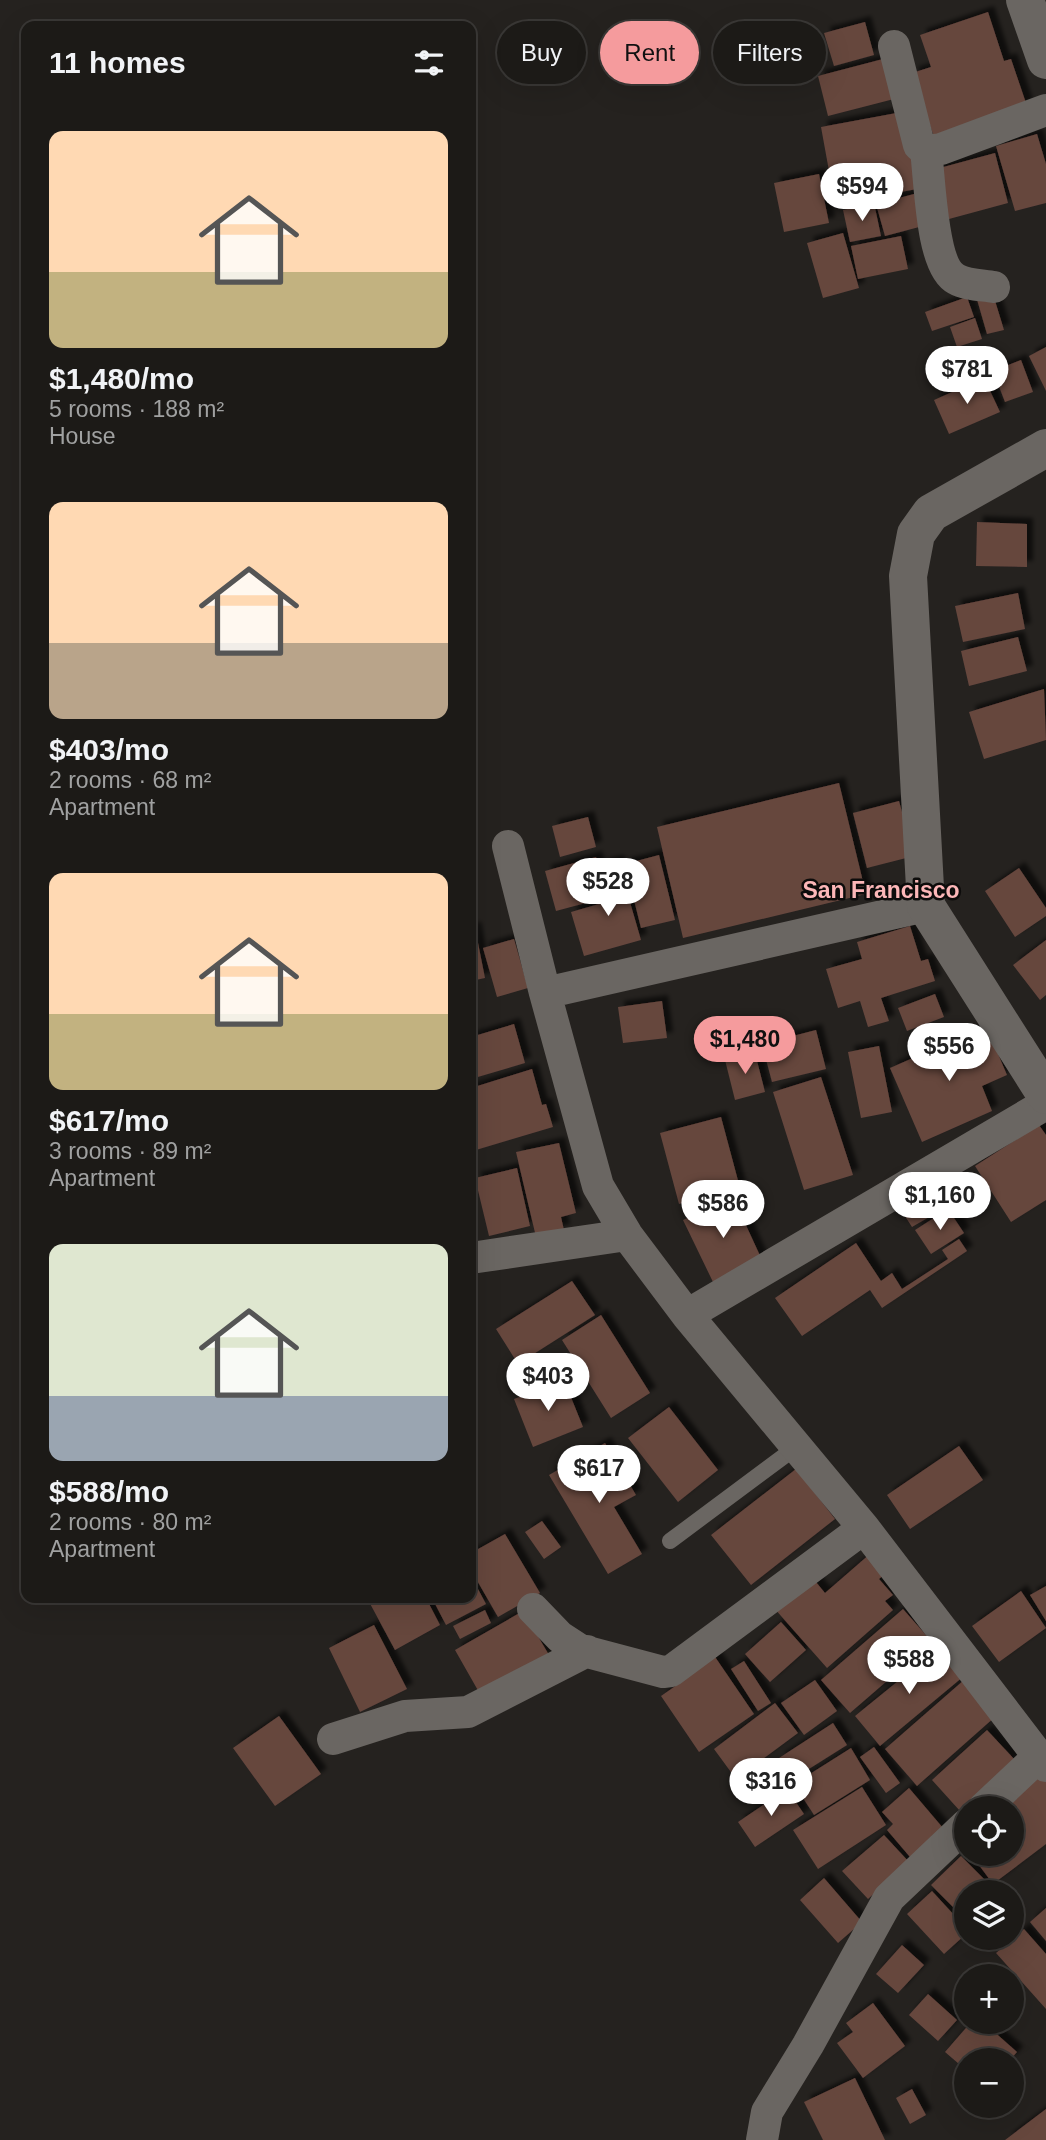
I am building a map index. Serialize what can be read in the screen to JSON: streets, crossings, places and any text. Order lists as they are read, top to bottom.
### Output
{
  "districts": ["San Francisco"],
  "page": {
    "chip": ["Buy", "Rent", "Filters"],
    "heading": "11 homes",
    "list": [
      {
        "name": "$1,480/mo",
        "note": "5 rooms · 188 m² · House"
      },
      {
        "name": "$403/mo",
        "note": "2 rooms · 68 m² · Apartment"
      },
      {
        "name": "$617/mo",
        "note": "3 rooms · 89 m² · Apartment"
      },
      {
        "name": "$588/mo",
        "note": "2 rooms · 80 m² · Apartment"
      }
    ],
    "price": [
      "$594",
      "$781",
      "$528",
      "$1,480",
      "$556",
      "$1,160",
      "$586",
      "$403",
      "$617",
      "$588",
      "$316"
    ],
    "map_buttons": ["+", "−"]
  }
}
